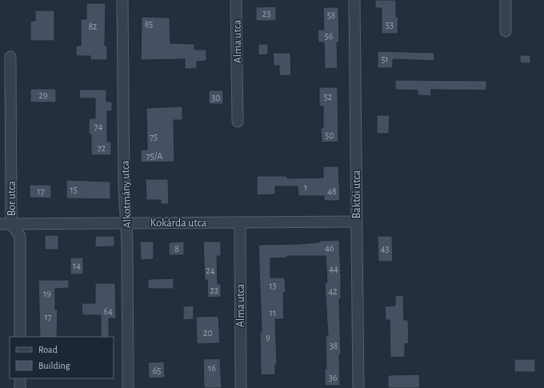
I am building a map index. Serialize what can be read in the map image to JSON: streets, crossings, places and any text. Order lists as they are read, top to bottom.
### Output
{
  "streets": {
    "street": [
      "Alma utca",
      "Alkotmány utca",
      "Baktói utca",
      "Bor utca",
      "Kokárda utca"
    ]
  },
  "crossings": [
    ["Alma utca", "Kokárda utca"],
    ["Alkotmány utca", "Kokárda utca"],
    ["Baktói utca", "Kokárda utca"],
    ["Bor utca", "Kokárda utca"]
  ],
  "house_numbers": [
    "23",
    "58",
    "85",
    "53",
    "82",
    "56",
    "51",
    "29",
    "52",
    "30",
    "74",
    "50",
    "75",
    "72",
    "75/A",
    "1",
    "15",
    "17",
    "48",
    "46",
    "8",
    "43",
    "14",
    "44",
    "24",
    "13",
    "22",
    "42",
    "19",
    "64",
    "11",
    "17",
    "20",
    "9",
    "38",
    "16",
    "65",
    "36"
  ],
  "legend": ["Road", "Building"]
}
